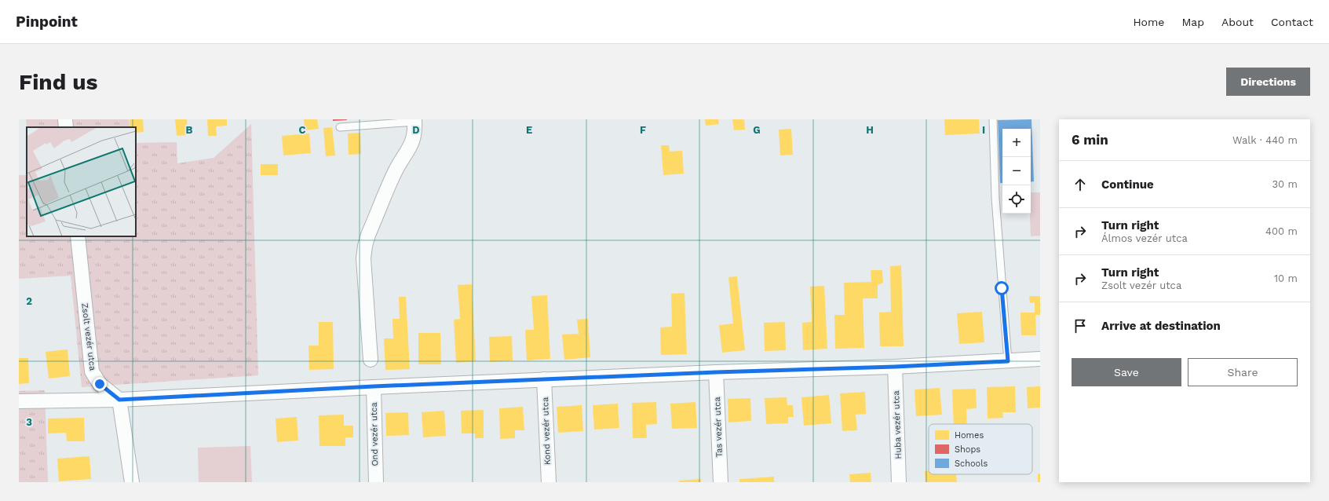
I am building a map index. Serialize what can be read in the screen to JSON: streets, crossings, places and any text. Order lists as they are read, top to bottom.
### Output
{
  "streets": {
    "street": [
      "Zsolt vezér utca",
      "Huba vezér utca",
      "Tas vezér utca",
      "Kond vezér utca",
      "Ond vezér utca"
    ]
  },
  "legend": ["Homes", "Shops", "Schools"],
  "page": {
    "header": "Pinpoint",
    "nav": [
      "Home",
      "Map",
      "About",
      "Contact"
    ],
    "buttons": [
      "Directions",
      ["Save", "Share"]
    ],
    "title": "Find us",
    "heading": ["6 min", "Walk · 440 m"],
    "map_buttons": ["+", "−"],
    "list": [
      ["Continue", "30 m"],
      ["Turn right", "Álmos vezér utca", "400 m"],
      ["Turn right", "Zsolt vezér utca", "10 m"],
      "Arrive at destination"
    ]
  },
  "grid": {
    "columns": [
      "B",
      "C",
      "D",
      "E",
      "F",
      "G",
      "H",
      "I"
    ],
    "rows": ["2", "3"]
  }
}
